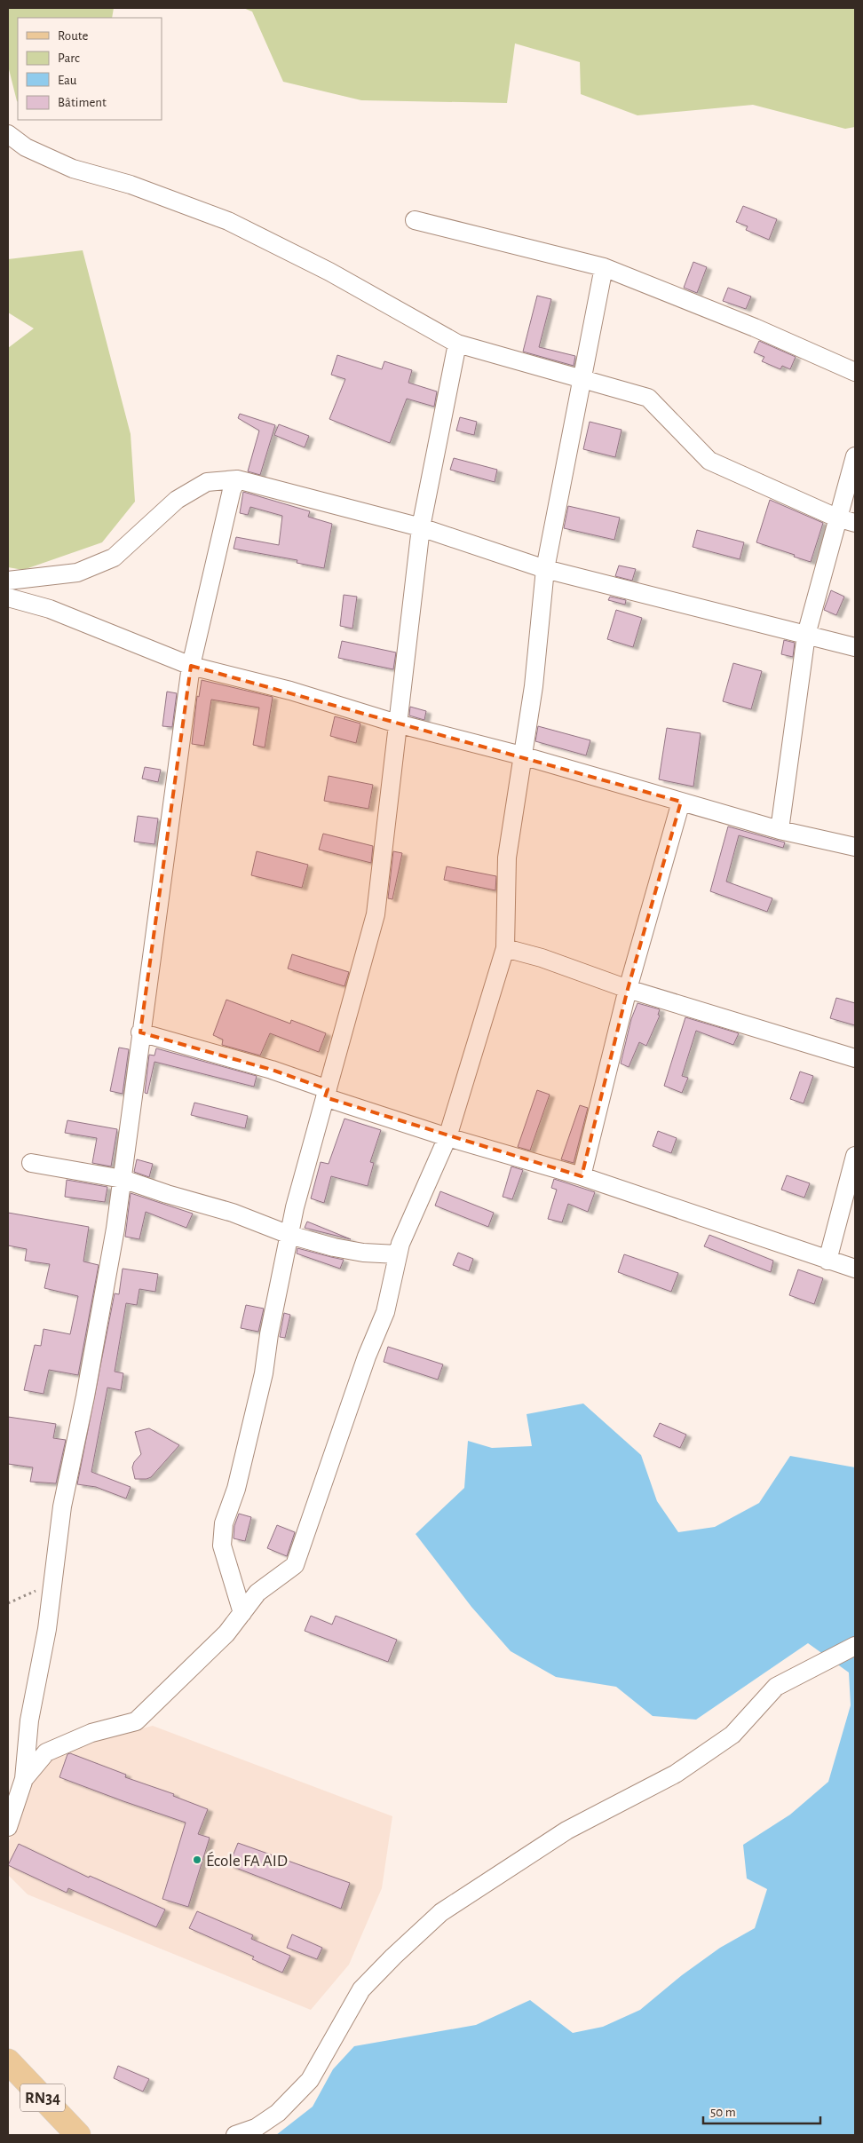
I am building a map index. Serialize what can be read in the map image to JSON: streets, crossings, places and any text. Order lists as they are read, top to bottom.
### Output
{
  "streets": {
    "main road": ["RN34"]
  },
  "places": ["École FA AID"],
  "legend": [
    "Route",
    "Parc",
    "Eau",
    "Bâtiment"
  ],
  "scale_bar": "50 m"
}
